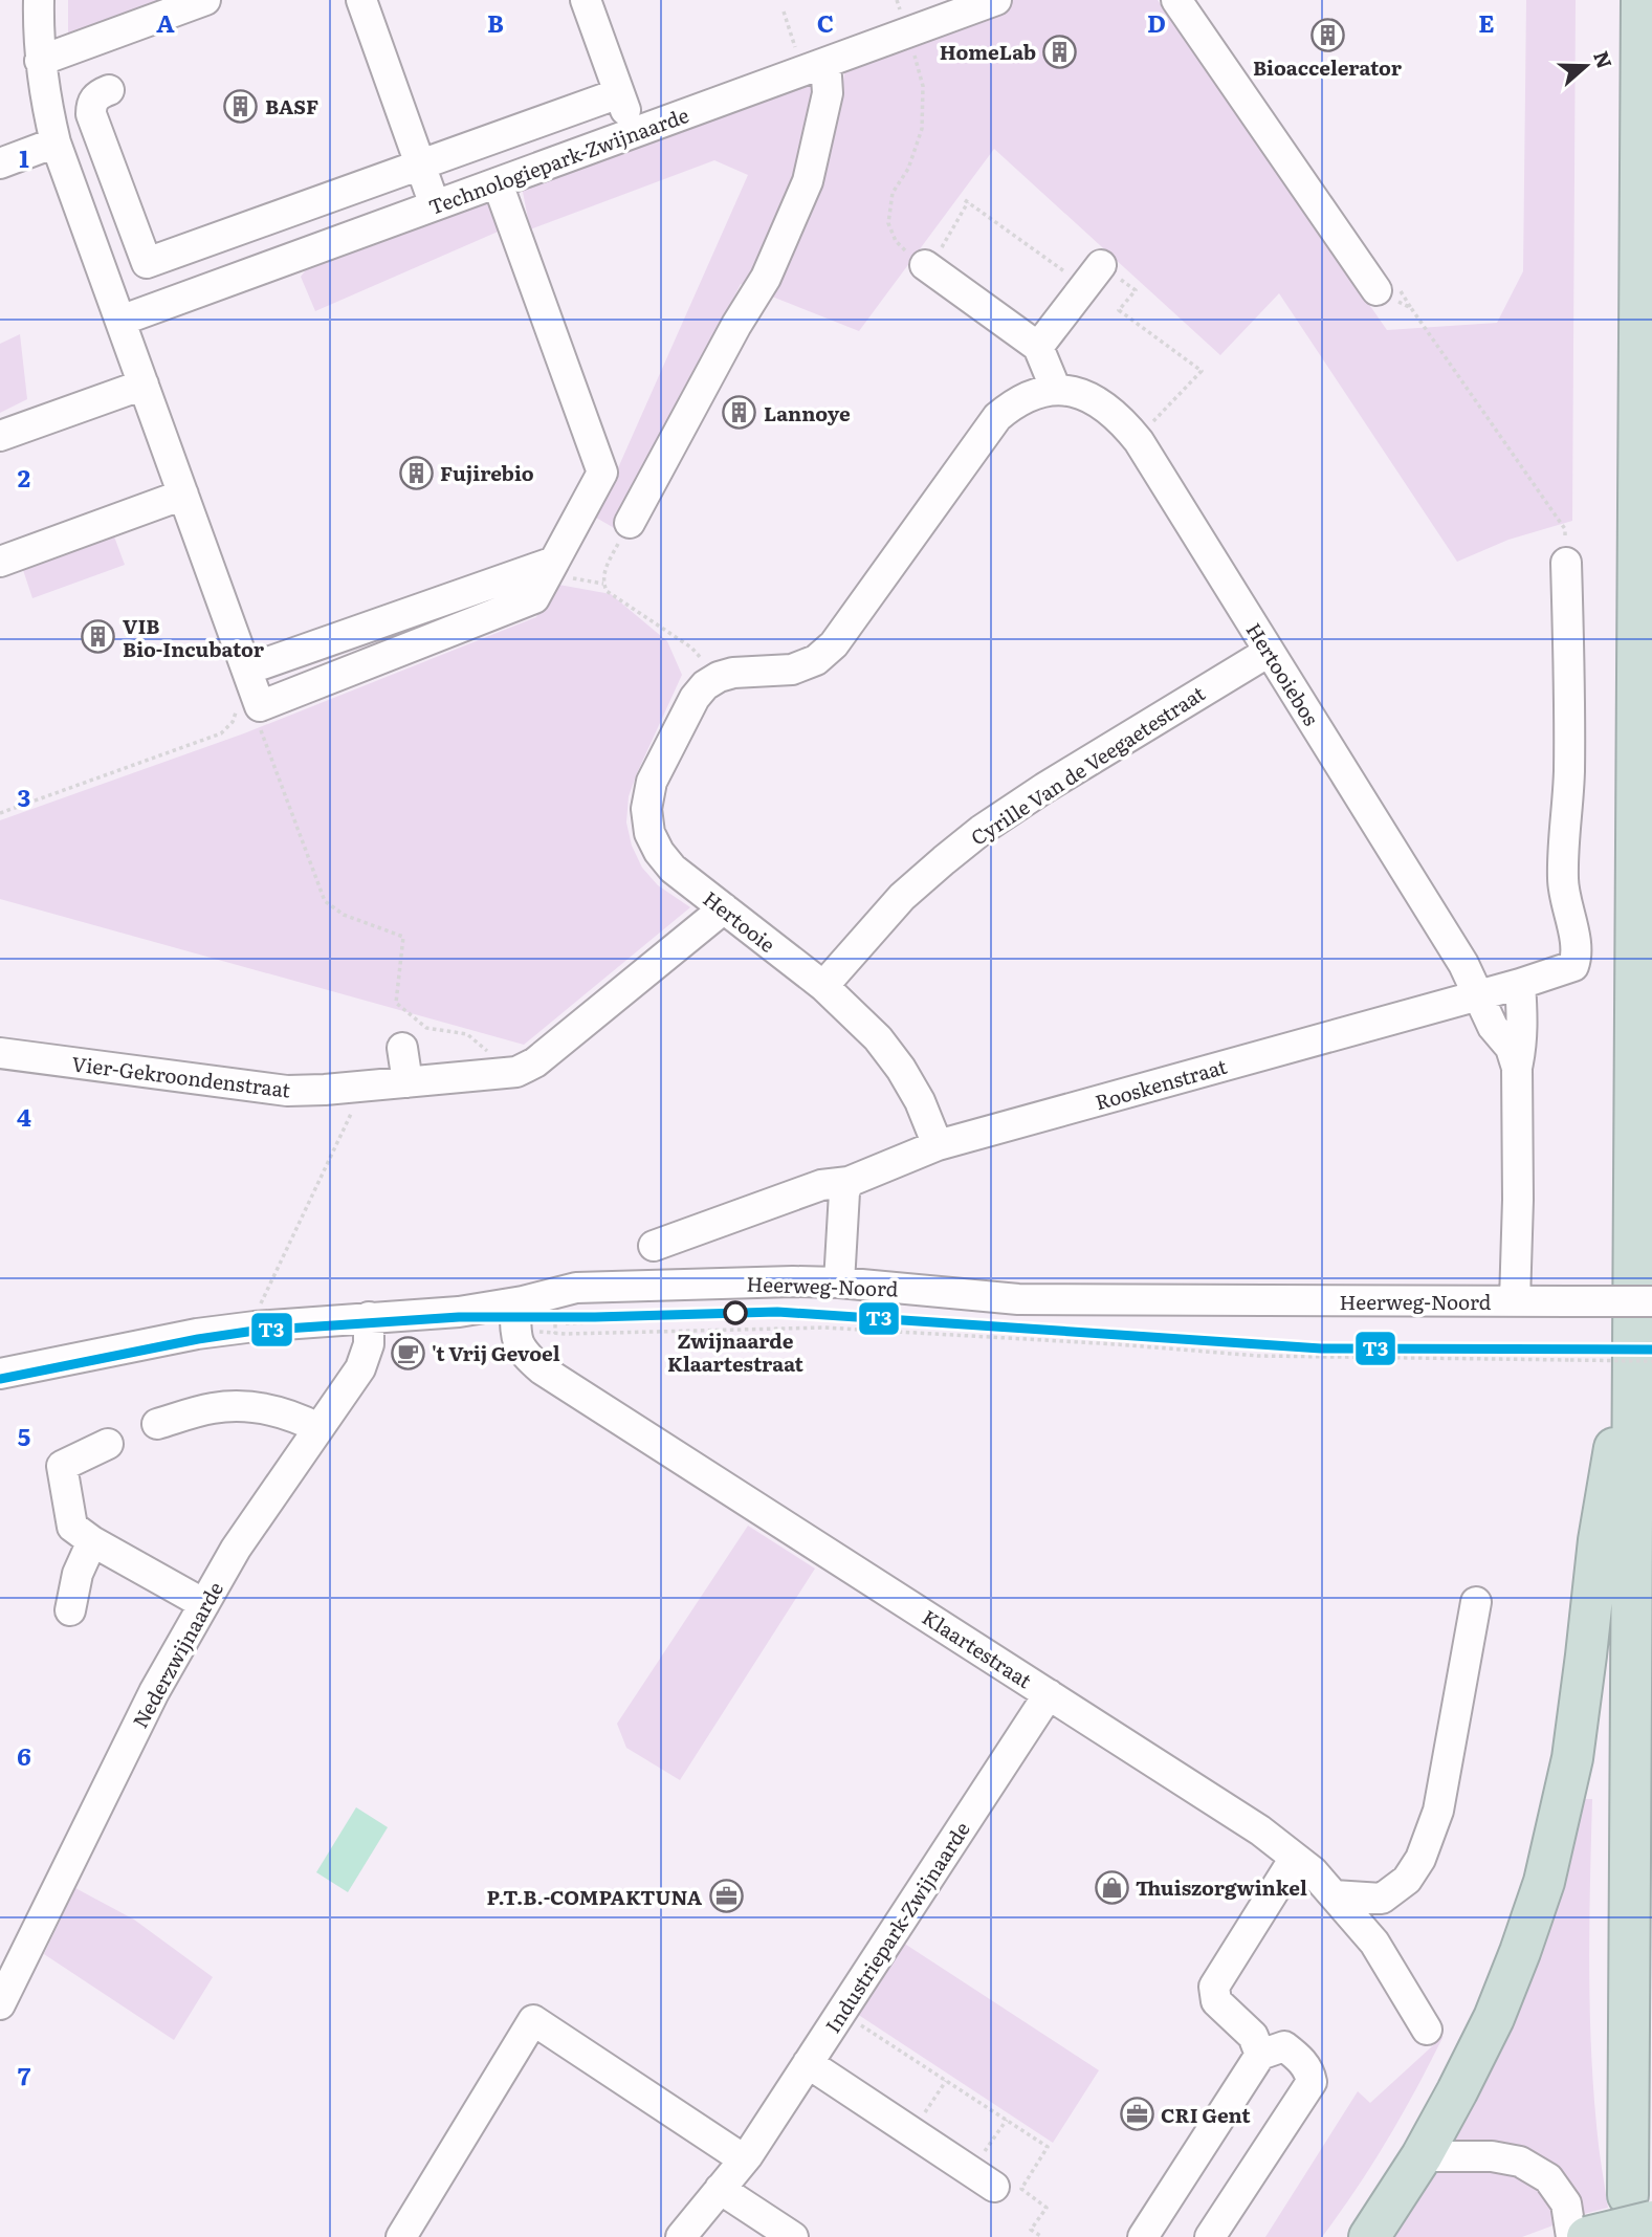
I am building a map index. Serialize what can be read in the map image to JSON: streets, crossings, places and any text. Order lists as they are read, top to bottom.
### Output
{
  "streets": {
    "street": [
      "Technologiepark-Zwijnaarde",
      "Hertooiebos",
      "Cyrille Van de Veegaetestraat",
      "Hertooie",
      "Vier-Gekroondenstraat",
      "Rooskenstraat",
      "Heerweg-Noord",
      "Klaartestraat",
      "Nederzwijnaarde",
      "Industriepark-Zwijnaarde"
    ]
  },
  "crossings": [
    ["Hertooiebos", "Cyrille Van de Veegaetestraat"],
    ["Hertooiebos", "Hertooie"],
    ["Hertooiebos", "Rooskenstraat"],
    ["Cyrille Van de Veegaetestraat", "Hertooie"],
    ["Hertooie", "Vier-Gekroondenstraat"],
    ["Hertooie", "Rooskenstraat"],
    ["Heerweg-Noord", "Nederzwijnaarde"],
    ["Klaartestraat", "Industriepark-Zwijnaarde"]
  ],
  "places": {
    "building": [
      "Bioaccelerator",
      "HomeLab",
      "BASF",
      "Lannoye",
      "Fujirebio",
      "VIB Bio-Incubator"
    ],
    "other": ["Zwijnaarde Klaartestraat"],
    "cafe": ["'t Vrij Gevoel"],
    "shop": ["Thuiszorgwinkel"],
    "office": ["P.T.B.-COMPAKTUNA", "CRI Gent"]
  },
  "lines": ["transit line T3"],
  "north": "right",
  "grid": {
    "columns": [
      "A",
      "B",
      "C",
      "D",
      "E"
    ],
    "rows": [
      "1",
      "2",
      "3",
      "4",
      "5",
      "6",
      "7"
    ]
  }
}
